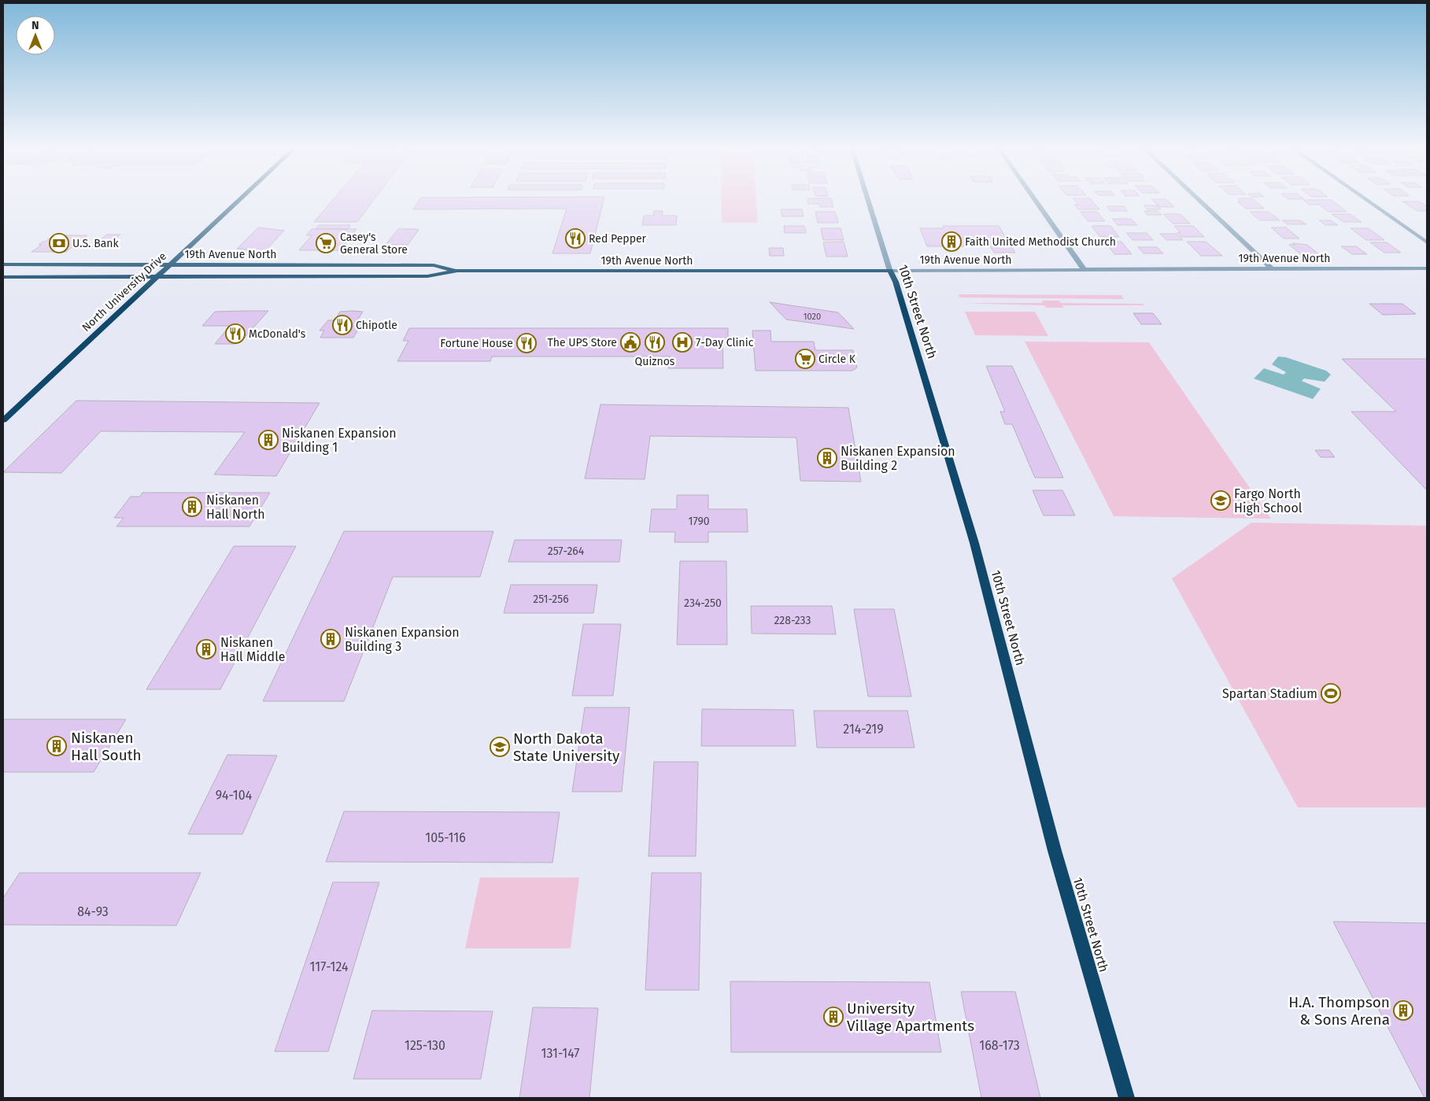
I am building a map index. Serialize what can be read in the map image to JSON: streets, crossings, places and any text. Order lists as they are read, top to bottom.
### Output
{
  "streets": {
    "main road": ["19th Avenue North", "North University Drive", "10th Street North"]
  },
  "crossings": [
    ["19th Avenue North", "North University Drive"],
    ["19th Avenue North", "10th Street North"]
  ],
  "places": {
    "restaurant": [
      "Red Pepper",
      "Chipotle",
      "McDonald's",
      "Quiznos",
      "Fortune House"
    ],
    "building": [
      "Faith United Methodist Church",
      "Niskanen Expansion Building 1",
      "Niskanen Expansion Building 2",
      "Niskanen Hall North",
      "Niskanen Expansion Building 3",
      "Niskanen Hall Middle",
      "Niskanen Hall South",
      "H.A. Thompson & Sons Arena",
      "University Village Apartments"
    ],
    "bank": ["U.S. Bank"],
    "supermarket": ["Casey's General Store", "Circle K"],
    "public building": ["The UPS Store"],
    "hospital": ["7-Day Clinic"],
    "school or university": ["Fargo North High School", "North Dakota State University"],
    "sports": ["Spartan Stadium"]
  },
  "house_numbers": [
    "1020",
    "1790",
    "257-264",
    "251-256",
    "234-250",
    "228-233",
    "214-219",
    "94-104",
    "105-116",
    "84-93",
    "117-124",
    "125-130",
    "168-173",
    "131-147"
  ],
  "north": "top"
}
